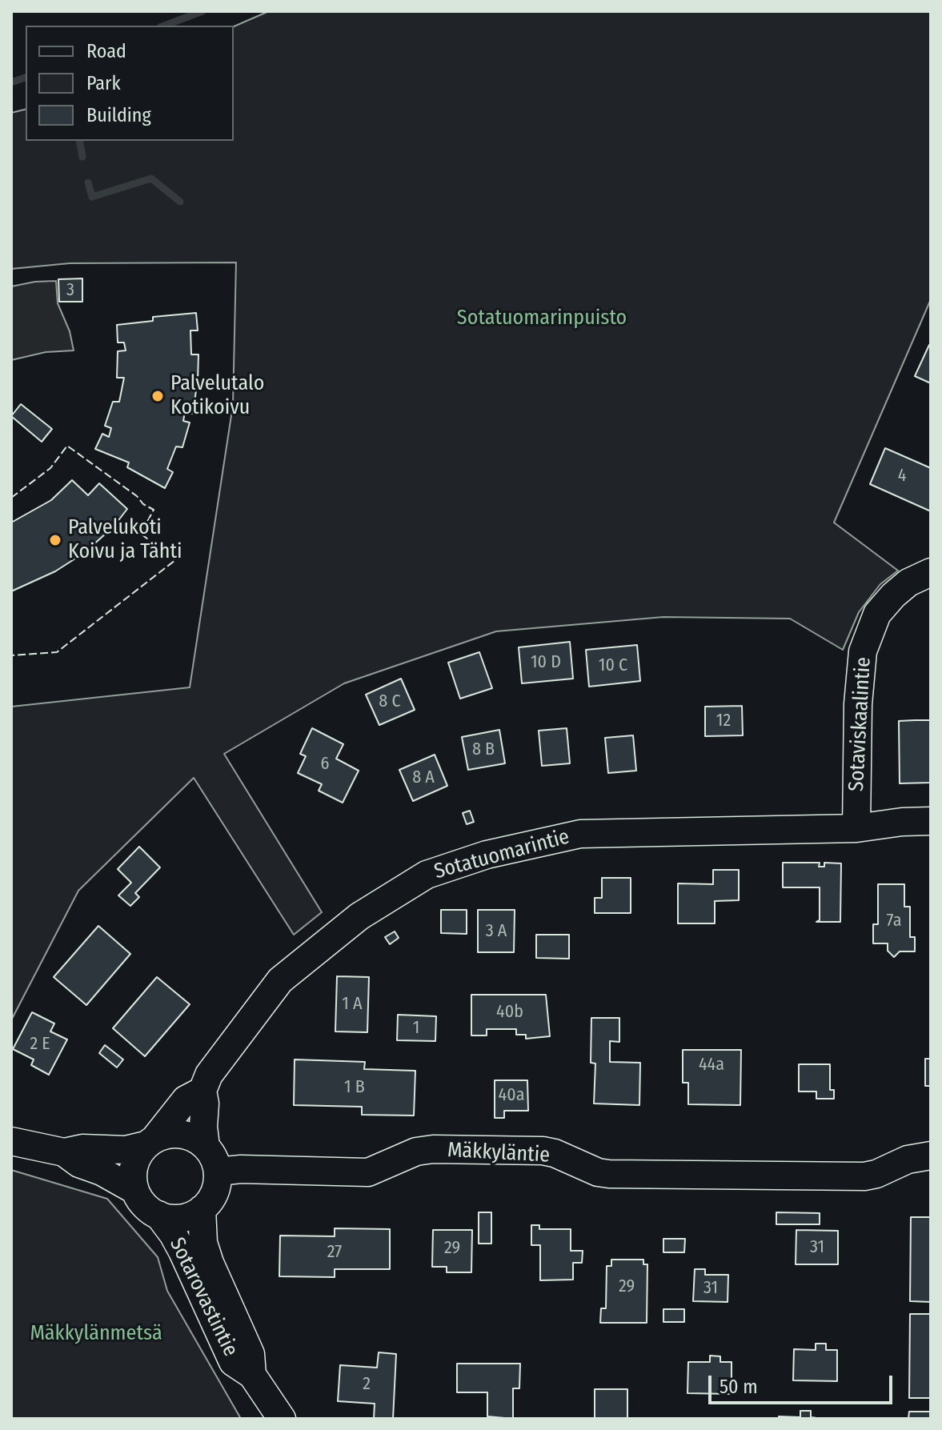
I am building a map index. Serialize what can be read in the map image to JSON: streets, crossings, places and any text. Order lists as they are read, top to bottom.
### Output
{
  "streets": {
    "street": [
      "Sotaviskaalintie",
      "Sotatuomarintie",
      "Mäkkyläntie",
      "Sotarovastintie"
    ]
  },
  "crossings": [
    ["Sotaviskaalintie", "Sotatuomarintie"],
    ["Sotatuomarintie", "Mäkkyläntie"],
    ["Sotatuomarintie", "Sotarovastintie"],
    ["Mäkkyläntie", "Sotarovastintie"]
  ],
  "parks": ["Sotatuomarinpuisto", "Mäkkylänmetsä"],
  "places": ["Palvelutalo Kotikoivu", "Palvelukoti Koivu ja Tähti"],
  "house_numbers": [
    "3",
    "4",
    "10 D",
    "10 C",
    "8 C",
    "12",
    "8 B",
    "6",
    "8 A",
    "7a",
    "3 A",
    "1 A",
    "40b",
    "1",
    "2 E",
    "44a",
    "1 B",
    "40a",
    "31",
    "29",
    "27",
    "29",
    "31",
    "2"
  ],
  "legend": ["Road", "Park", "Building"],
  "scale_bar": "50 m"
}
